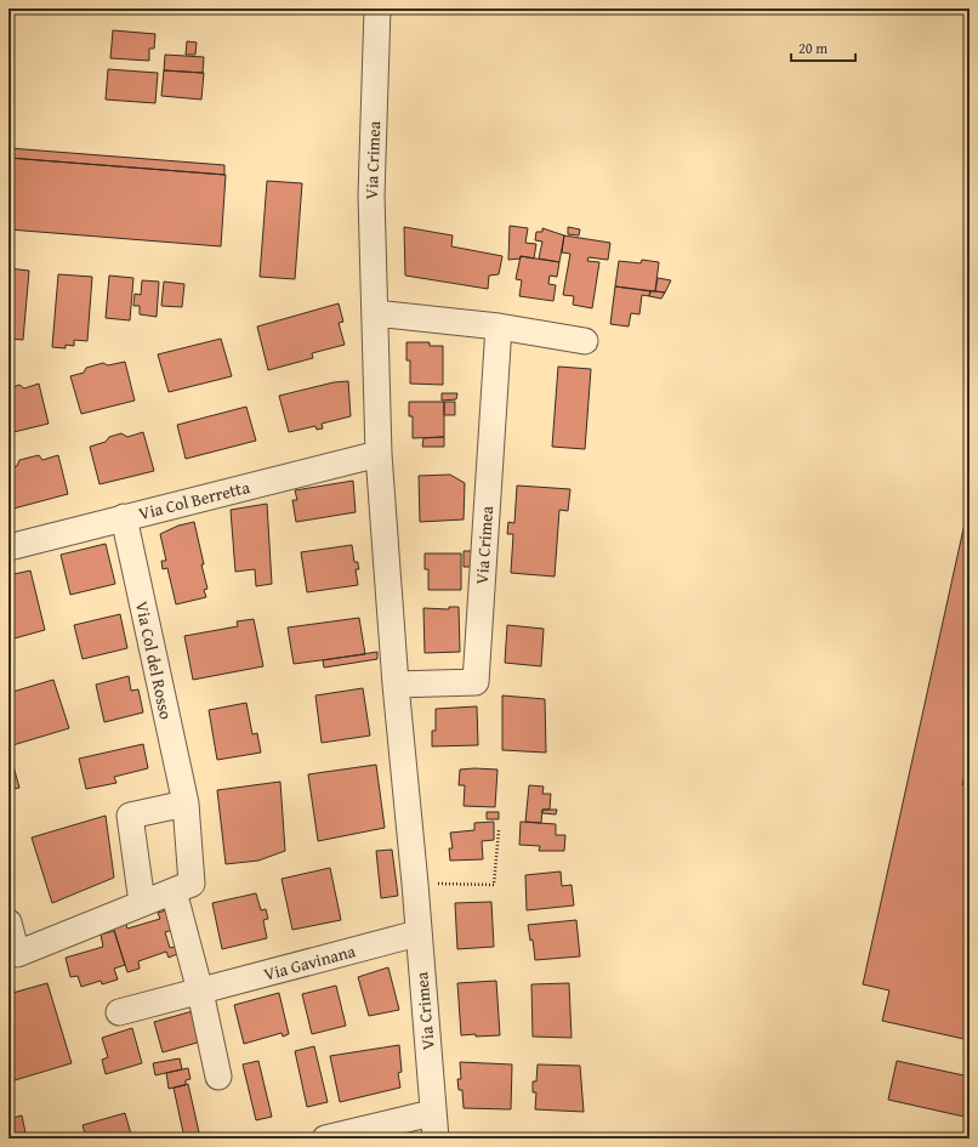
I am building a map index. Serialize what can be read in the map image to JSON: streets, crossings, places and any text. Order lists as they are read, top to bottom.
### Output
{
  "streets": {
    "street": [
      "Via Crimea",
      "Via Col Berretta",
      "Via Col del Rosso",
      "Via Gavinana"
    ]
  },
  "crossings": [
    ["Via Crimea", "Via Col Berretta"],
    ["Via Crimea", "Via Gavinana"],
    ["Via Col Berretta", "Via Col del Rosso"]
  ],
  "scale_bar": "20 m"
}
